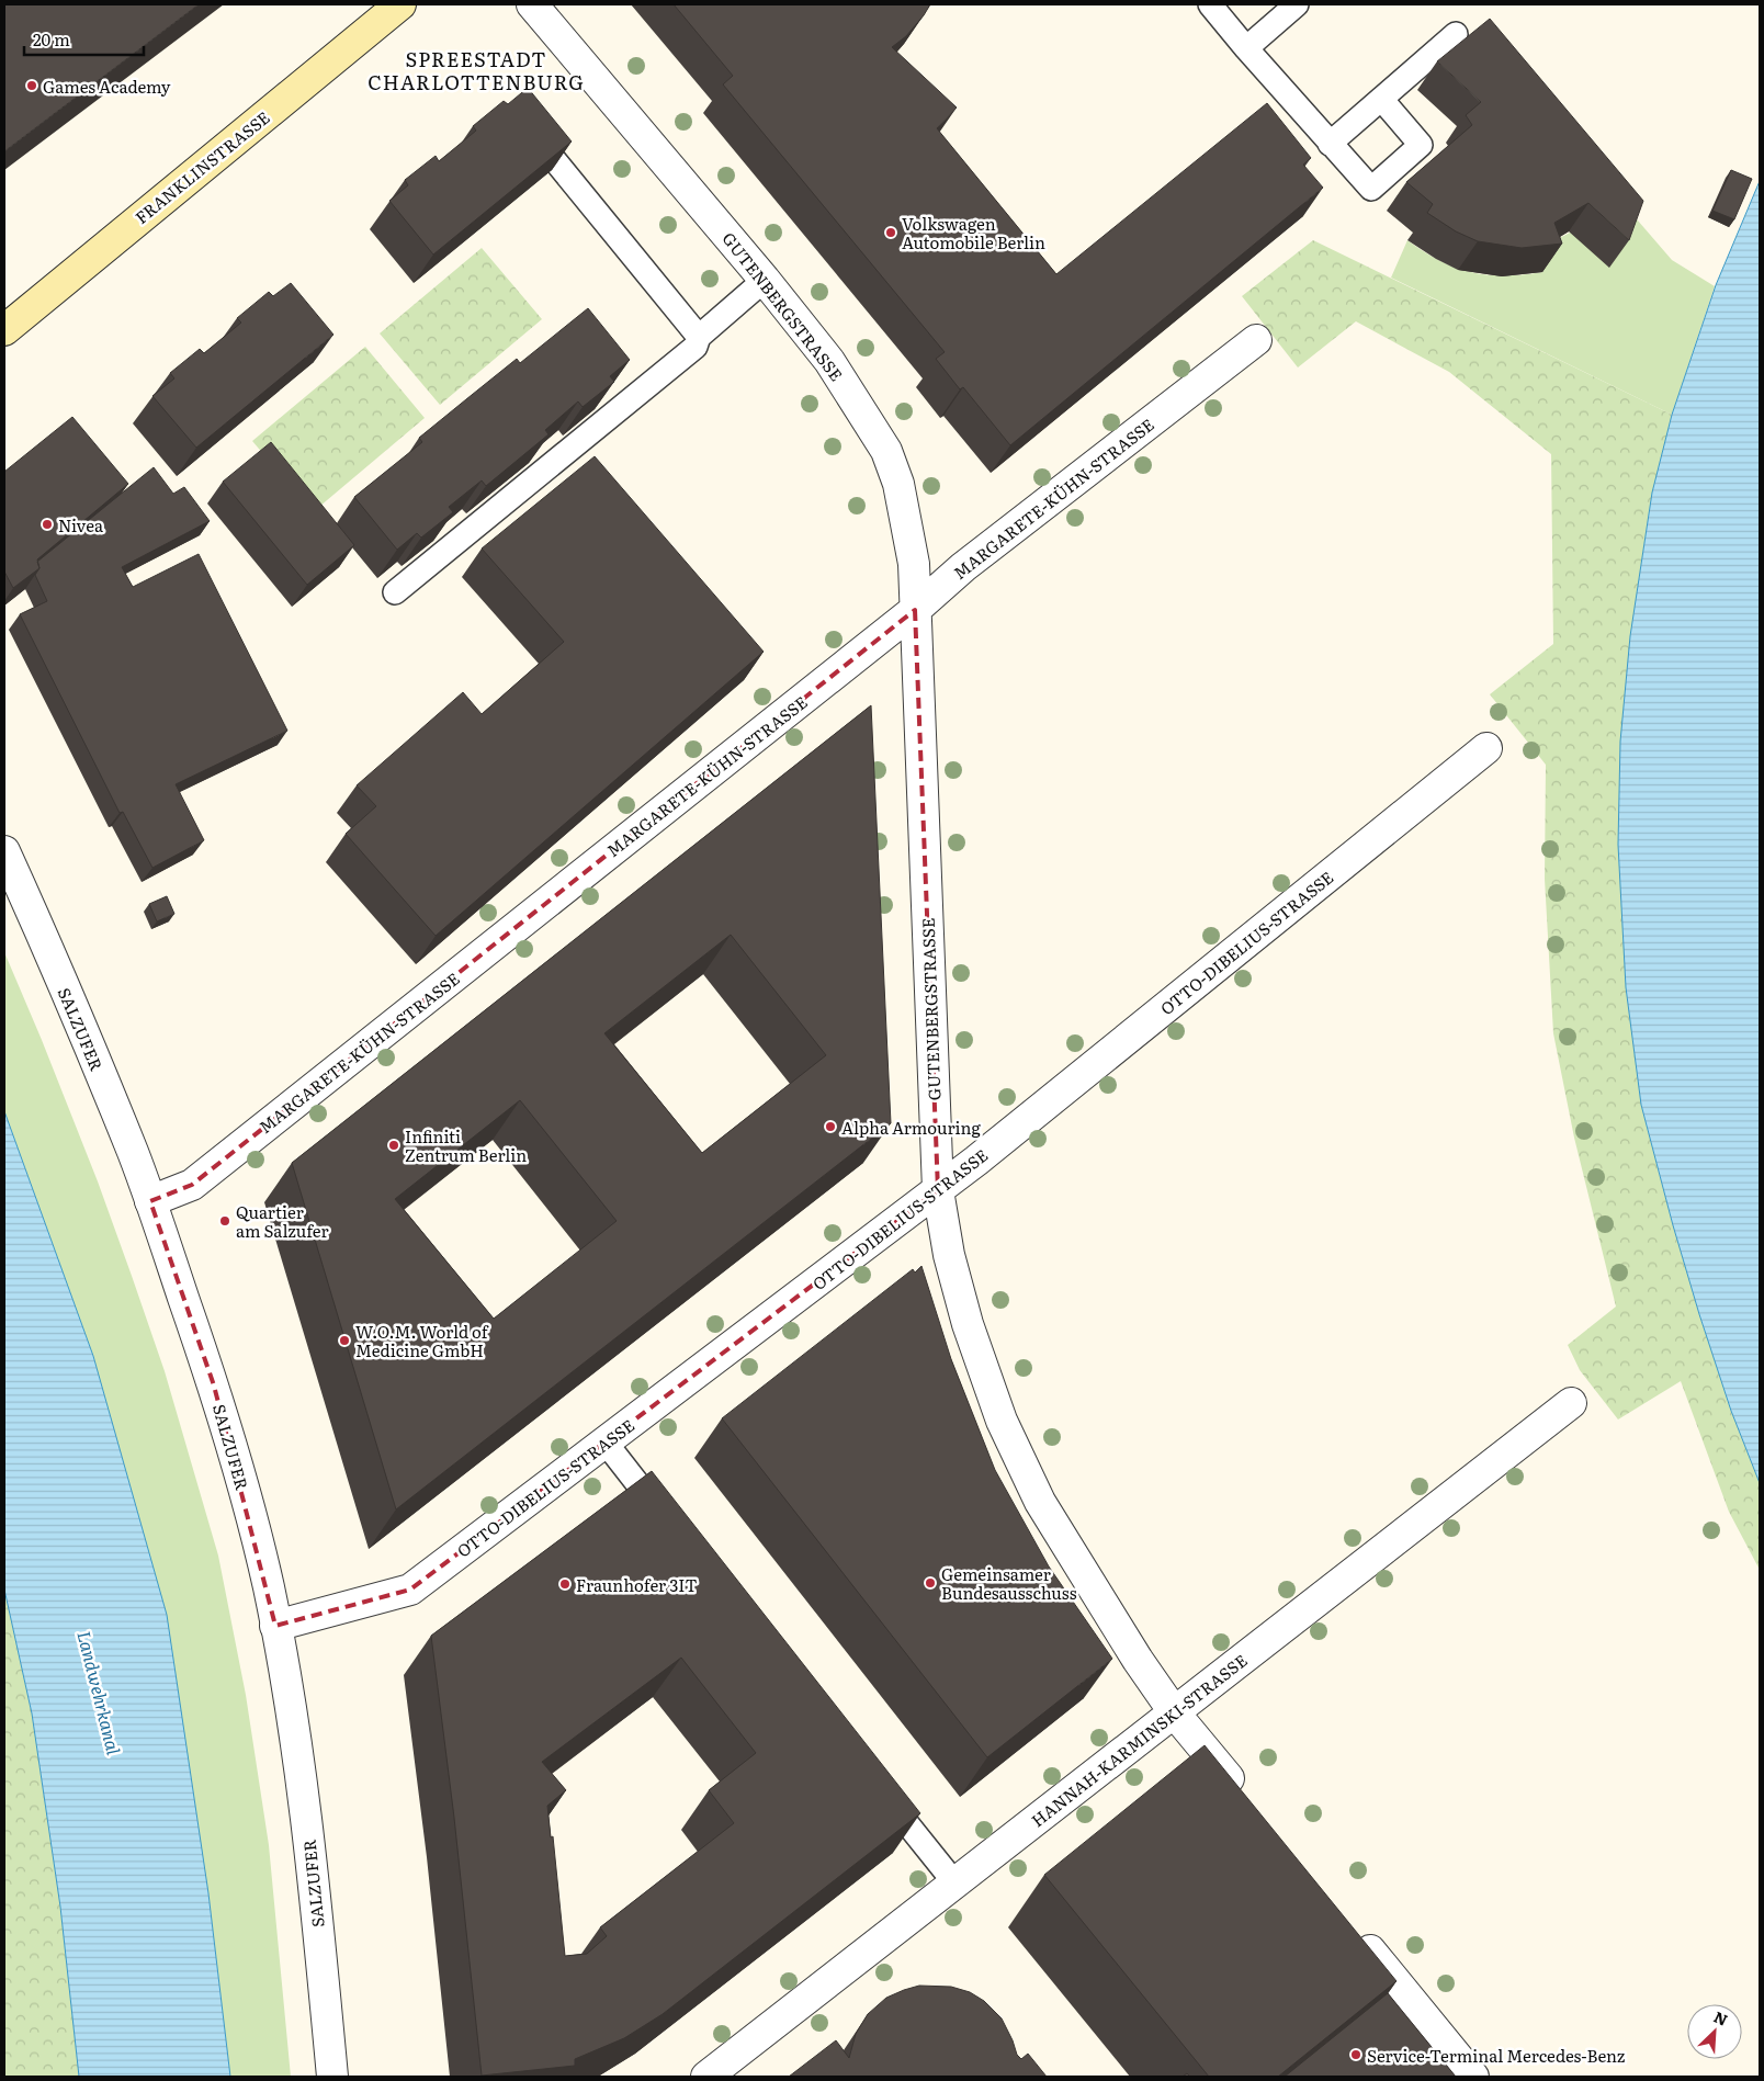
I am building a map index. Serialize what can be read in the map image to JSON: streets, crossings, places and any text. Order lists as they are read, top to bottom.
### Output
{
  "streets": {
    "main road": ["FRANKLINSTRASSE"],
    "street": [
      "GUTENBERGSTRASSE",
      "MARGARETE-KÜHN-STRASSE",
      "OTTO-DIBELIUS-STRASSE",
      "SALZUFER",
      "HANNAH-KARMINSKI-STRASSE"
    ]
  },
  "crossings": [
    ["GUTENBERGSTRASSE", "MARGARETE-KÜHN-STRASSE"],
    ["GUTENBERGSTRASSE", "OTTO-DIBELIUS-STRASSE"],
    ["GUTENBERGSTRASSE", "HANNAH-KARMINSKI-STRASSE"],
    ["MARGARETE-KÜHN-STRASSE", "SALZUFER"],
    ["OTTO-DIBELIUS-STRASSE", "SALZUFER"]
  ],
  "districts": ["SPREESTADT CHARLOTTENBURG"],
  "water": ["Landwehrkanal"],
  "places": [
    "Games Academy",
    "Volkswagen Automobile Berlin",
    "Nivea",
    "Alpha Armouring",
    "Infiniti Zentrum Berlin",
    "Quartier am Salzufer",
    "W.O.M. World of Medicine GmbH",
    "Gemeinsamer Bundesausschuss",
    "Fraunhofer 3IT",
    "Service-Terminal Mercedes-Benz"
  ],
  "scale_bar": "20 m",
  "north": "top right"
}
